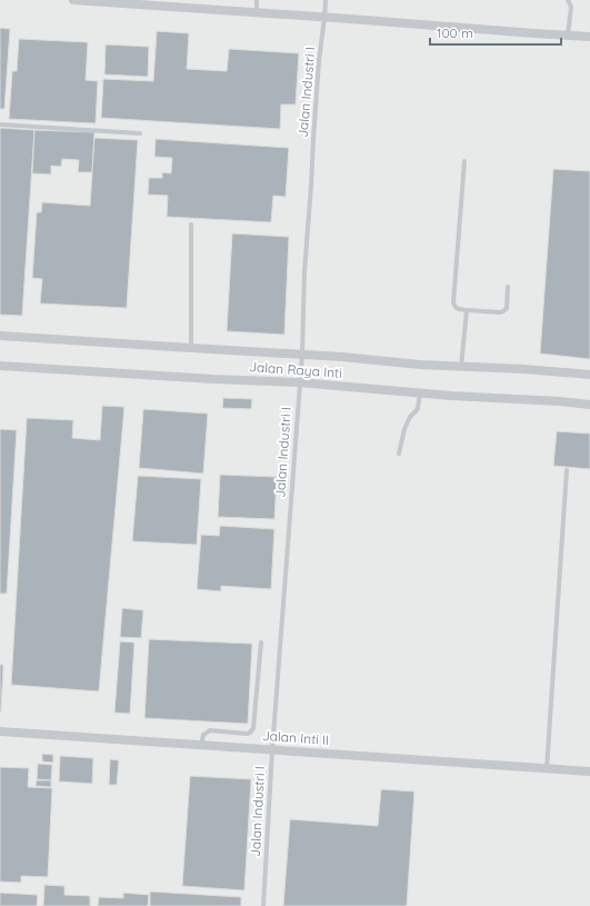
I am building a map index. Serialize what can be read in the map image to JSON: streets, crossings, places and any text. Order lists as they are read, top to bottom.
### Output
{
  "streets": {
    "street": ["Jalan Raya Inti", "Jalan Inti II"],
    "lane": ["Jalan Industri I"]
  },
  "crossings": [
    ["Jalan Industri I", "Jalan Raya Inti"],
    ["Jalan Industri I", "Jalan Inti II"]
  ],
  "scale_bar": "100 m"
}
